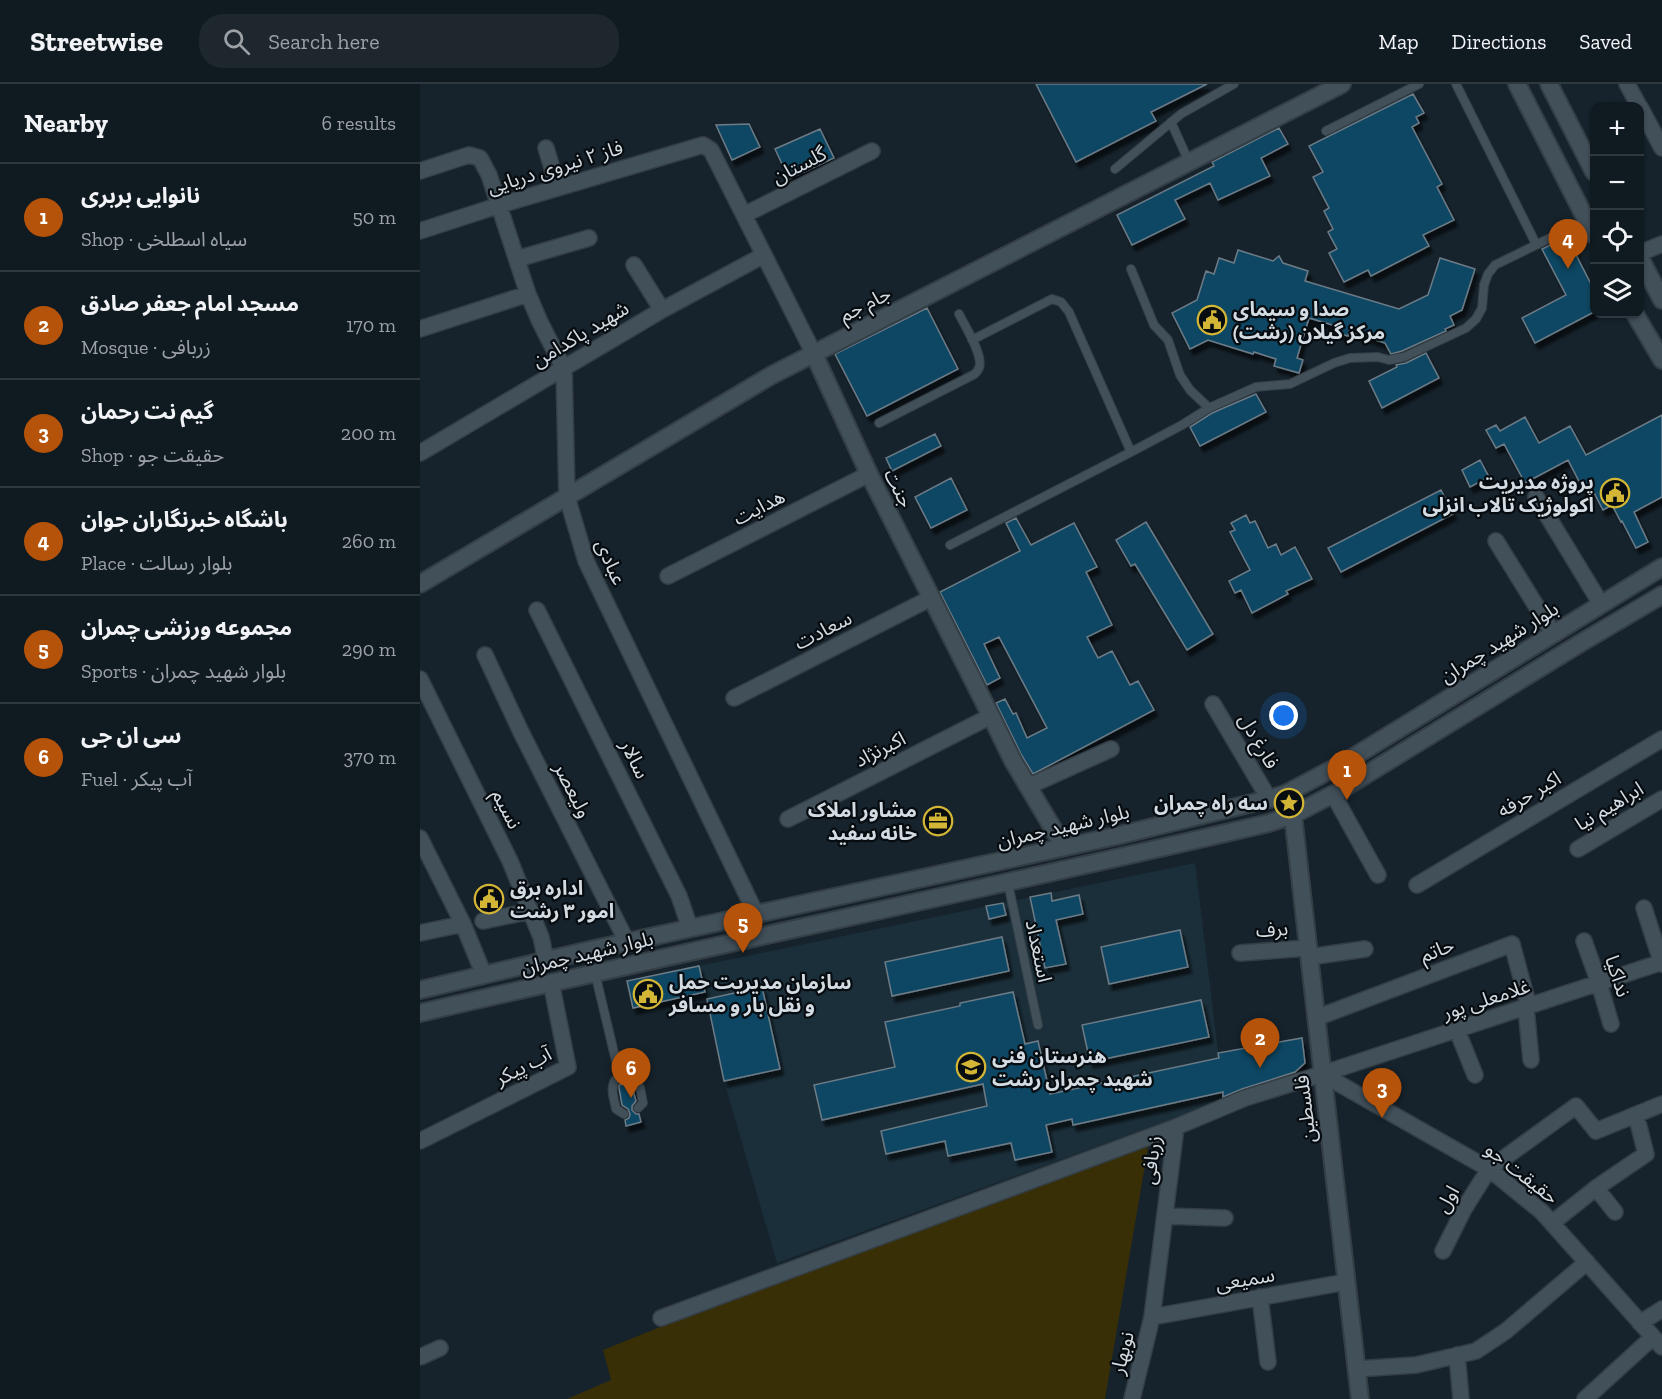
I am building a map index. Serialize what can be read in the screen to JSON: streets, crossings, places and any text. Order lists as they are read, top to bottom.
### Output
{
  "streets": {
    "main road": [
      "جام جم",
      "جنت",
      "بلوار شهید چمران",
      "فلسطین"
    ],
    "street": [
      "گلستان",
      "فاز ۲ نیروی دریایی",
      "شهید پاکدامن",
      "هدایت",
      "عبادی",
      "سعادت",
      "فارغ دل",
      "اکبرنژاد",
      "سالار",
      "ولیعصر",
      "اکبر حرفه",
      "ابراهیم نیا",
      "نسیم",
      "برف",
      "حاتم",
      "نداکیا",
      "غلامعلی پور",
      "آب پیکر",
      "زربافی",
      "حقیقت جو",
      "اول",
      "سمیعی",
      "نوبهار"
    ],
    "lane": ["استعداد"]
  },
  "crossings": [
    ["گلستان", "جنت"],
    ["فاز ۲ نیروی دریایی", "جنت"],
    ["فاز ۲ نیروی دریایی", "عبادی"],
    ["جام جم", "جنت"],
    ["جام جم", "عبادی"],
    ["شهید پاکدامن", "جنت"],
    ["شهید پاکدامن", "عبادی"],
    ["جنت", "هدایت"],
    ["جنت", "سعادت"],
    ["جنت", "بلوار شهید چمران"],
    ["جنت", "اکبرنژاد"],
    ["عبادی", "بلوار شهید چمران"],
    ["بلوار شهید چمران", "فارغ دل"],
    ["بلوار شهید چمران", "سالار"],
    ["بلوار شهید چمران", "ولیعصر"],
    ["بلوار شهید چمران", "نسیم"],
    ["بلوار شهید چمران", "استعداد"],
    ["بلوار شهید چمران", "آب پیکر"],
    ["بلوار شهید چمران", "فلسطین"],
    ["برف", "فلسطین"],
    ["حاتم", "غلامعلی پور"],
    ["حاتم", "فلسطین"],
    ["نداکیا", "غلامعلی پور"],
    ["غلامعلی پور", "فلسطین"],
    ["غلامعلی پور", "زربافی"],
    ["غلامعلی پور", "حقیقت جو"],
    ["فلسطین", "زربافی"],
    ["فلسطین", "حقیقت جو"],
    ["فلسطین", "سمیعی"],
    ["زربافی", "حقیقت جو"],
    ["زربافی", "سمیعی"],
    ["زربافی", "نوبهار"],
    ["حقیقت جو", "اول"],
    ["سمیعی", "نوبهار"]
  ],
  "places": {
    "public building": [
      "صدا و سیمای مرکز گیلان (رشت)",
      "پروژه مدیریت اکولوژیک تالاب انزلی",
      "اداره برق امور ۳ رشت",
      "سازمان مدیریت حمل و نقل بار و مسافر"
    ],
    "place": ["سه راه چمران"],
    "office": ["مشاور املاک خانه سفید"],
    "school or university": ["هنرستان فنی شهید چمران رشت"]
  },
  "page": {
    "header": "Streetwise",
    "search": "Search here",
    "nav": ["Map", "Directions", "Saved"],
    "heading": ["Nearby", "6 results"],
    "map_buttons": ["+", "−"],
    "list": [
      {
        "mark": "1",
        "name": "نانوایی بربری",
        "note": "Shop · سیاه اسطلخی",
        "value": "50 m"
      },
      {
        "mark": "2",
        "name": "مسجد امام جعفر صادق",
        "note": "Mosque · زربافی",
        "value": "170 m"
      },
      {
        "mark": "3",
        "name": "گیم نت رحمان",
        "note": "Shop · حقیقت جو",
        "value": "200 m"
      },
      {
        "mark": "4",
        "name": "باشگاه خبرنگاران جوان",
        "note": "Place · بلوار رسالت",
        "value": "260 m"
      },
      {
        "mark": "5",
        "name": "مجموعه ورزشی چمران",
        "note": "Sports · بلوار شهید چمران",
        "value": "290 m"
      },
      {
        "mark": "6",
        "name": "سی ان جی",
        "note": "Fuel · آب پیکر",
        "value": "370 m"
      }
    ],
    "pins": [
      "4",
      "1",
      "5",
      "2",
      "6",
      "3"
    ]
  }
}
